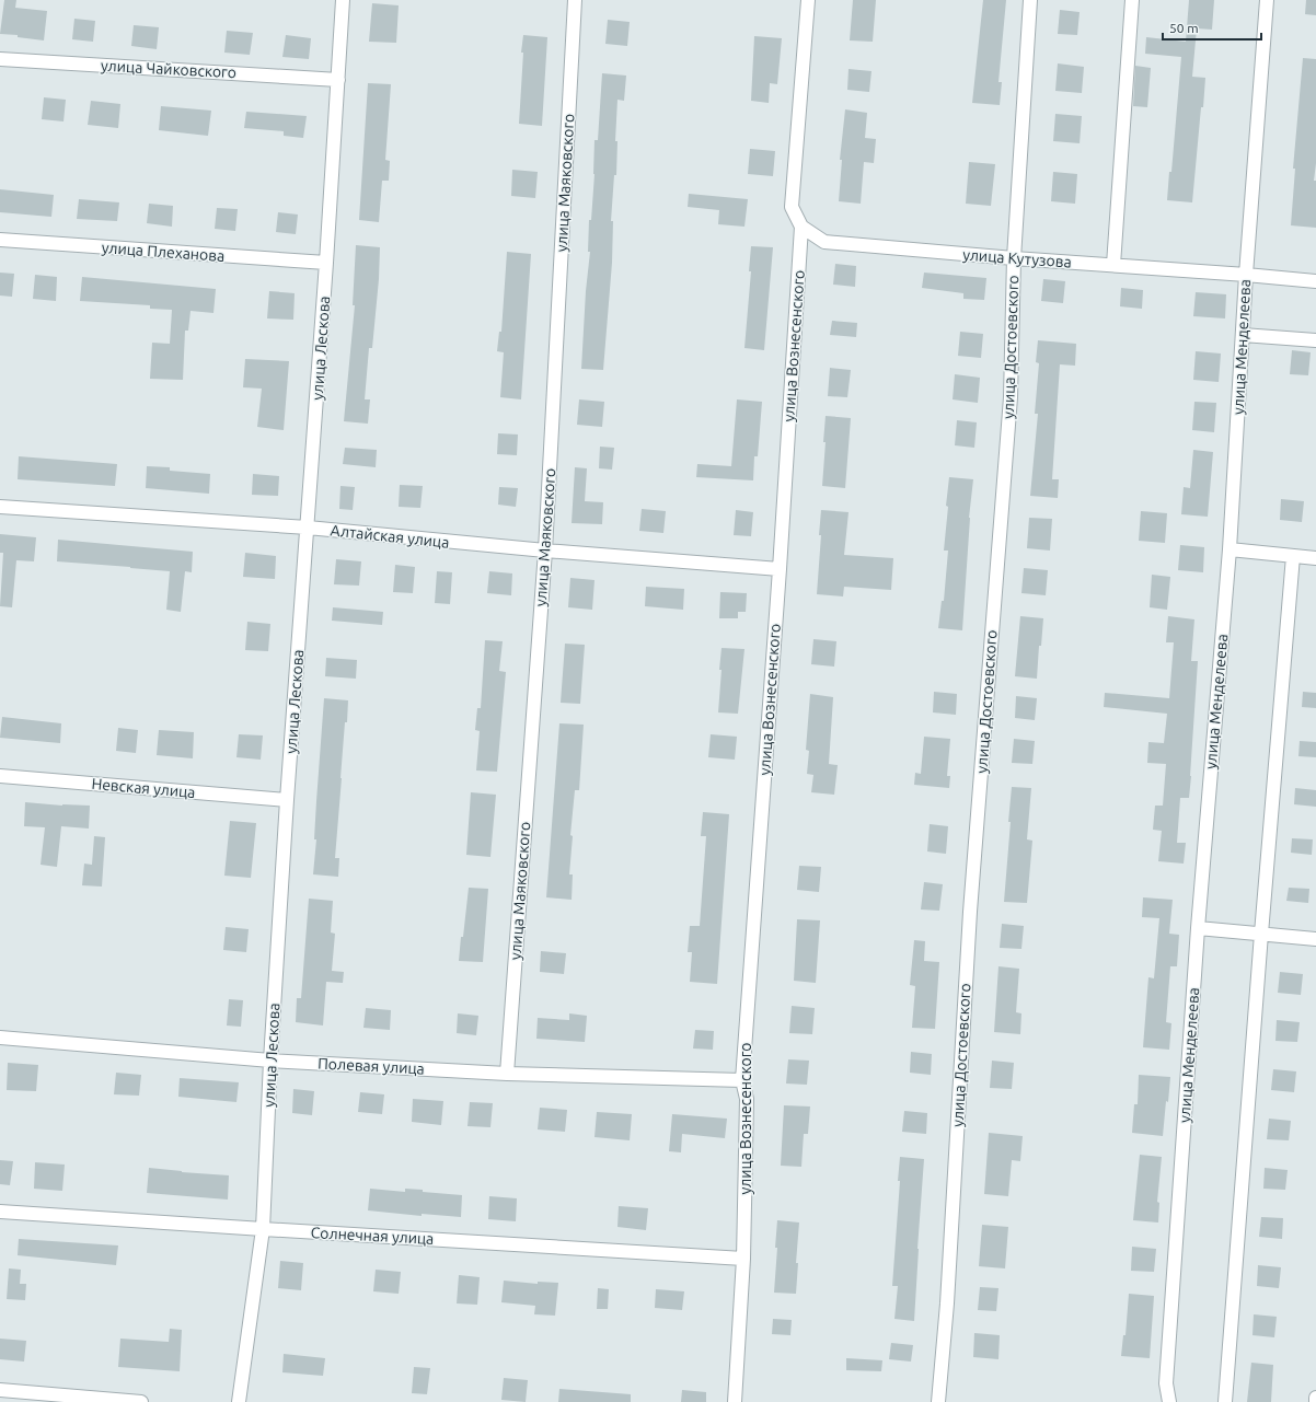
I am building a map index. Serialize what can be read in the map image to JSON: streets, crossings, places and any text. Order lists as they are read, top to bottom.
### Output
{
  "streets": {
    "street": [
      "улица Чайковского",
      "улица Маяковского",
      "улица Плеханова",
      "улица Кутузова",
      "улица Вознесенского",
      "улица Достоевского",
      "улица Менделеева",
      "улица Лескова",
      "Алтайская улица",
      "Невская улица",
      "Полевая улица",
      "Солнечная улица"
    ]
  },
  "crossings": [
    ["улица Чайковского", "улица Лескова"],
    ["улица Маяковского", "Алтайская улица"],
    ["улица Маяковского", "Полевая улица"],
    ["улица Плеханова", "улица Лескова"],
    ["улица Кутузова", "улица Вознесенского"],
    ["улица Кутузова", "улица Достоевского"],
    ["улица Кутузова", "улица Менделеева"],
    ["улица Вознесенского", "Алтайская улица"],
    ["улица Вознесенского", "Полевая улица"],
    ["улица Вознесенского", "Солнечная улица"],
    ["улица Лескова", "Алтайская улица"],
    ["улица Лескова", "Невская улица"],
    ["улица Лескова", "Полевая улица"],
    ["улица Лескова", "Солнечная улица"]
  ],
  "scale_bar": "50 m"
}
